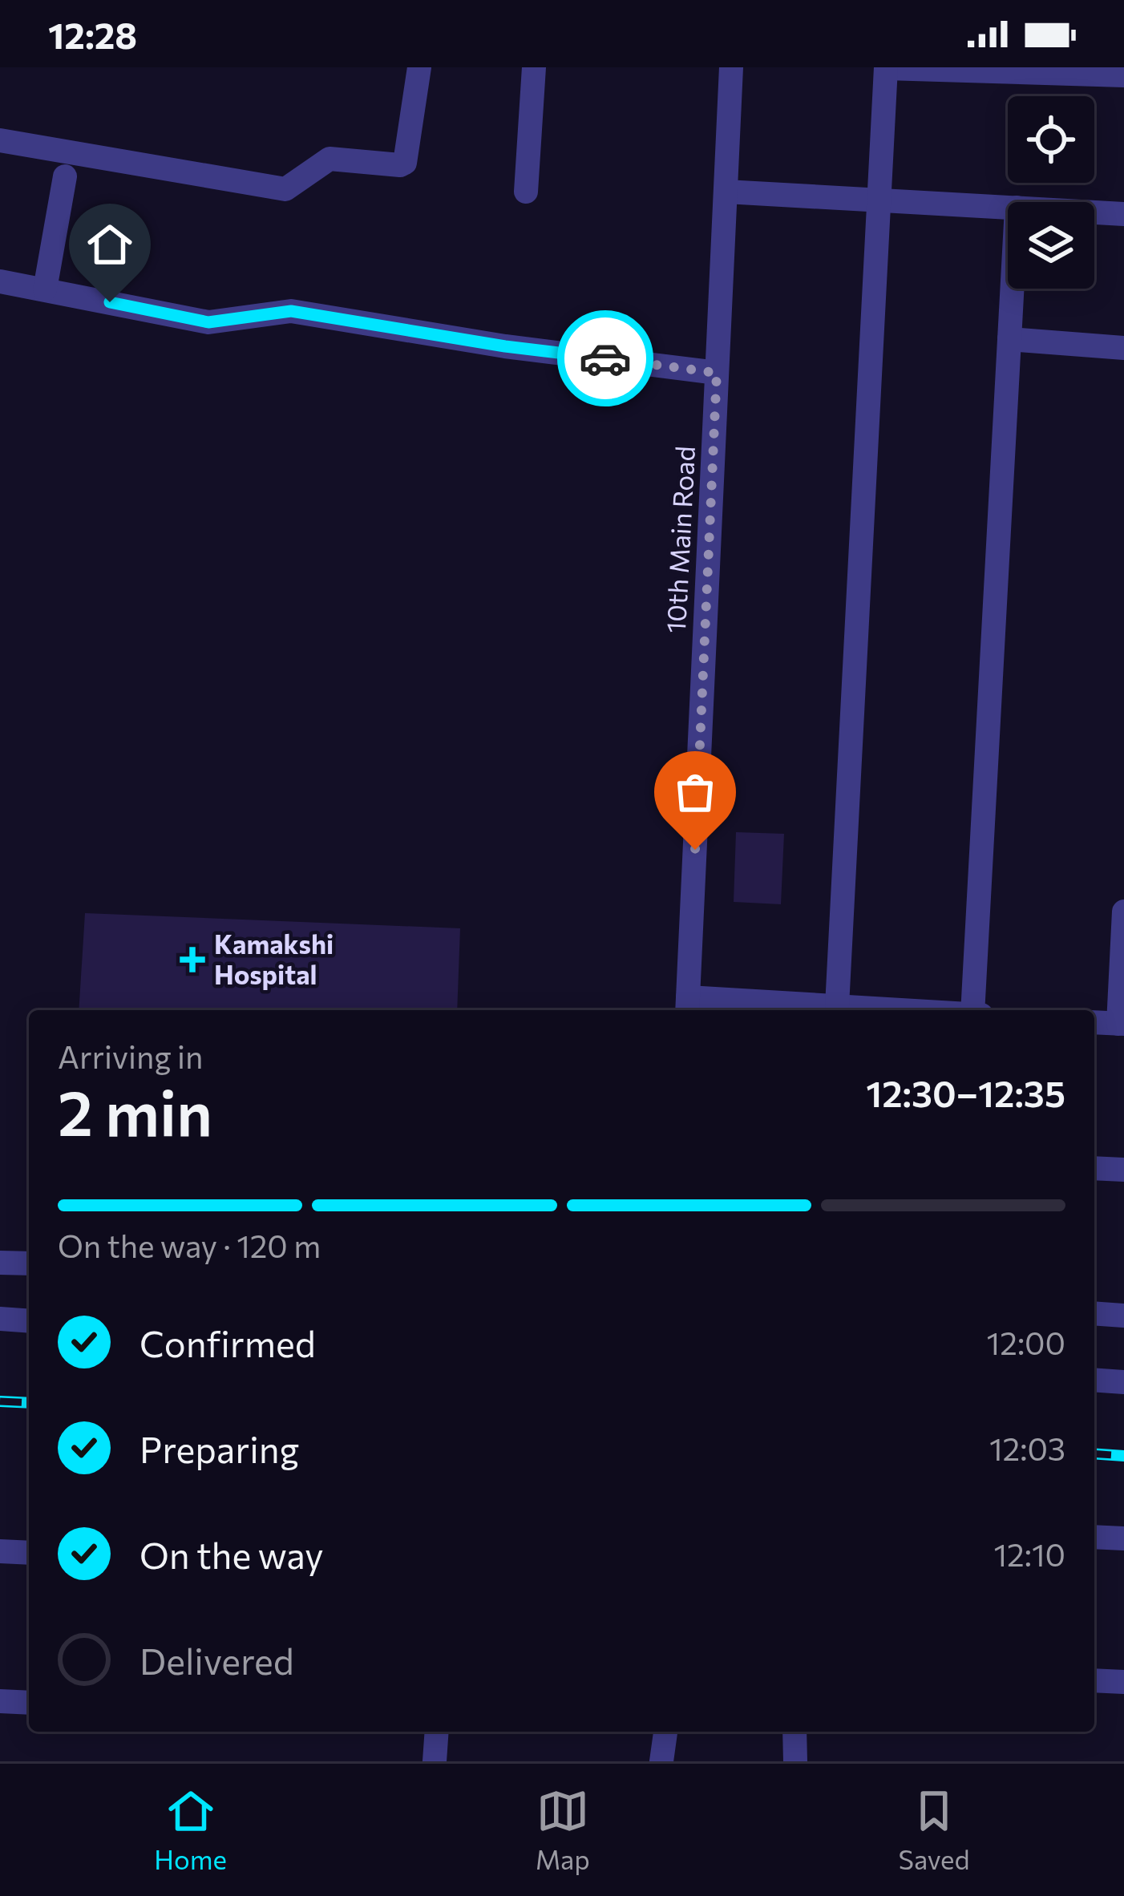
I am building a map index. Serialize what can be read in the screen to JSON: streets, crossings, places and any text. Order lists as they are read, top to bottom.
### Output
{
  "streets": {
    "street": ["10th Main Road"]
  },
  "places": {
    "health": ["Kamakshi Hospital"]
  },
  "page": {
    "status": "12:28",
    "heading": ["2 min", "Arriving in", "12:30–12:35"],
    "bar": "On the way · 120 m",
    "list": [
      ["Confirmed", "12:00"],
      ["Preparing", "12:03"],
      ["On the way", "12:10"],
      "Delivered"
    ],
    "tabs": ["Home", "Map", "Saved"]
  }
}
